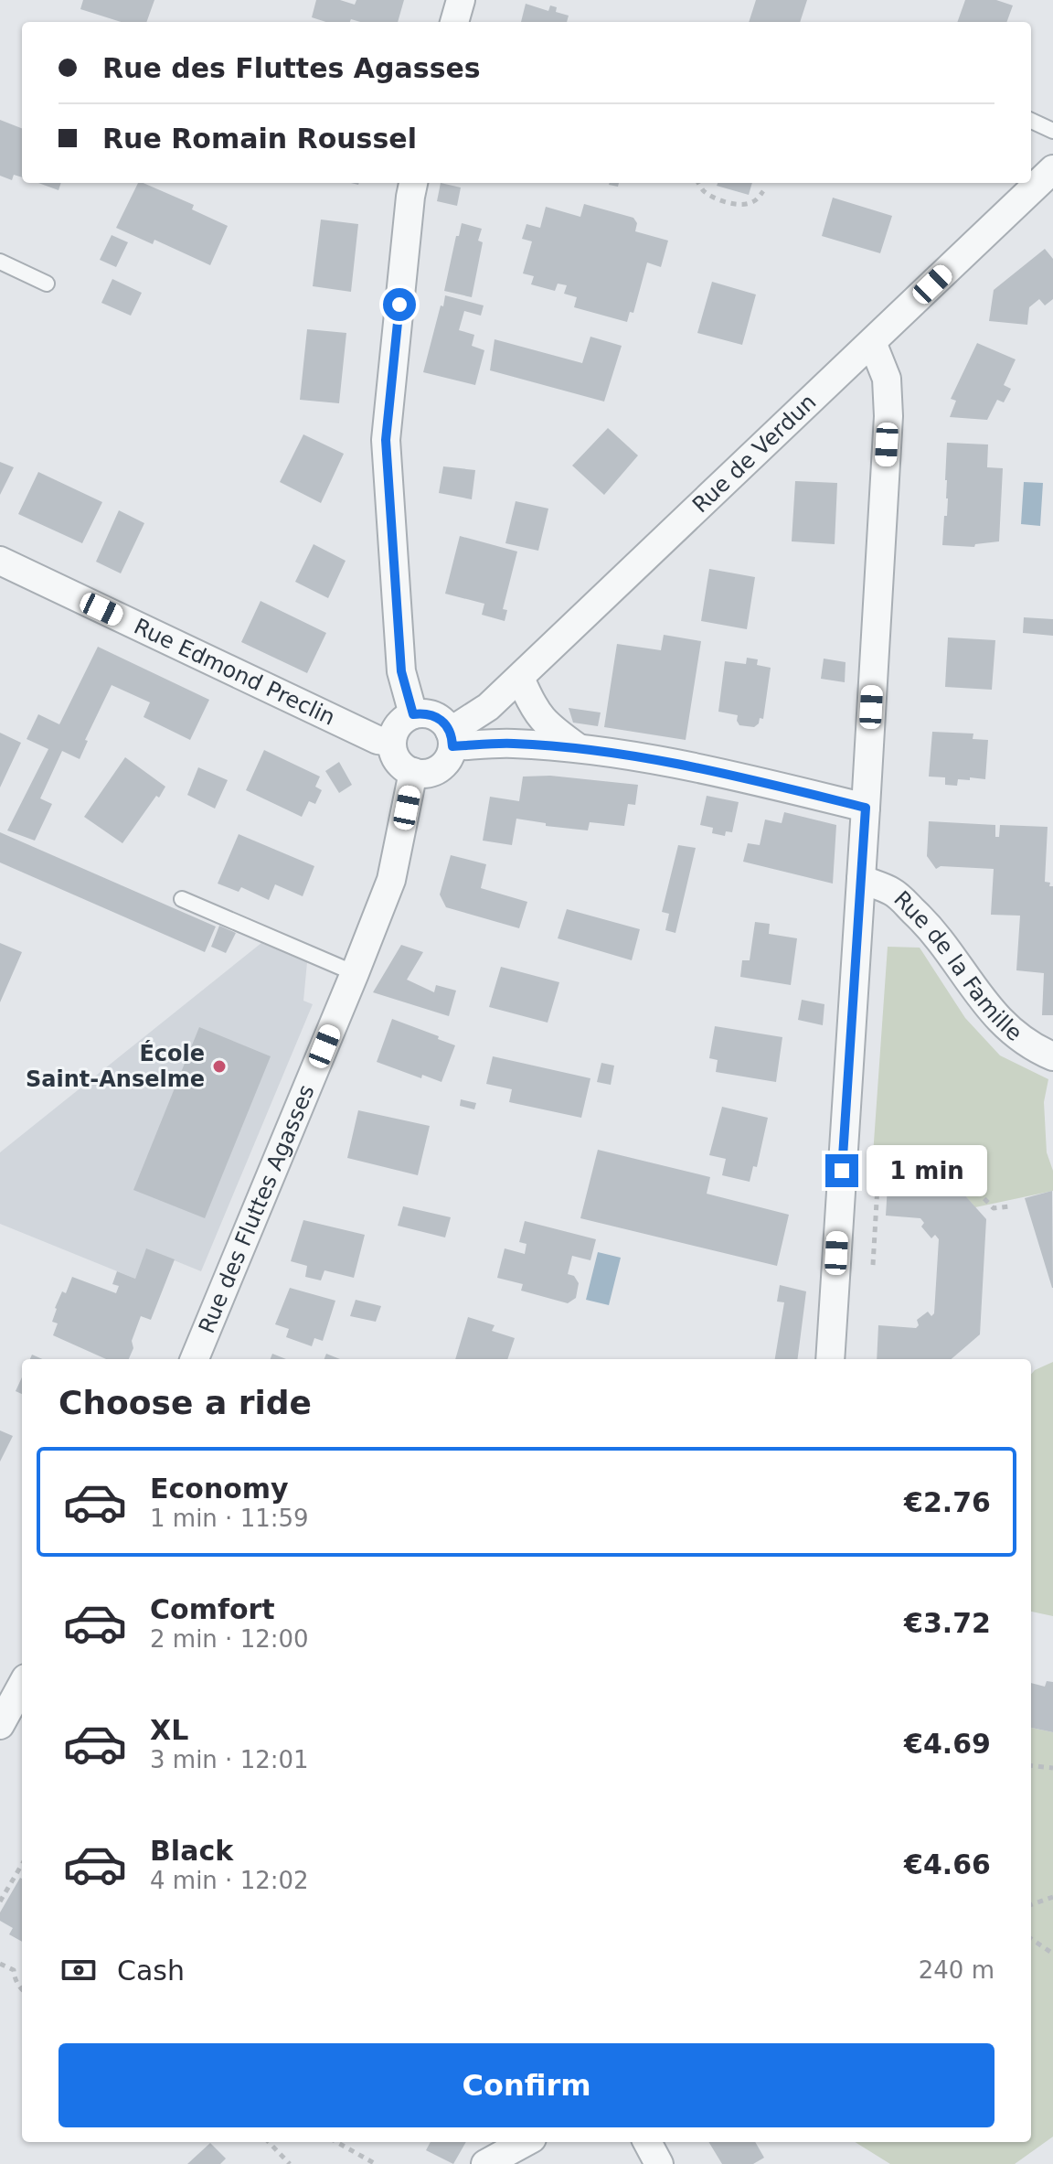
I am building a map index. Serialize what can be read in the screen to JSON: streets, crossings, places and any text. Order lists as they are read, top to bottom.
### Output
{
  "streets": {
    "street": [
      "Rue de Verdun",
      "Rue Edmond Preclin",
      "Rue de la Famille",
      "Rue des Fluttes Agasses"
    ]
  },
  "crossings": [
    ["Rue de Verdun", "Rue Edmond Preclin"],
    ["Rue de Verdun", "Rue des Fluttes Agasses"],
    ["Rue Edmond Preclin", "Rue des Fluttes Agasses"]
  ],
  "places": ["École Saint-Anselme"],
  "page": {
    "banner": ["Rue des Fluttes Agasses", "Rue Romain Roussel"],
    "bubble": "1 min",
    "heading": "Choose a ride",
    "list": [
      {
        "name": "Economy",
        "note": "1 min · 11:59",
        "value": "€2.76"
      },
      {
        "name": "Comfort",
        "note": "2 min · 12:00",
        "value": "€3.72"
      },
      {
        "name": "XL",
        "note": "3 min · 12:01",
        "value": "€4.69"
      },
      {
        "name": "Black",
        "note": "4 min · 12:02",
        "value": "€4.66"
      }
    ],
    "pay": ["Cash", "240 m"],
    "buttons": "Confirm"
  }
}
